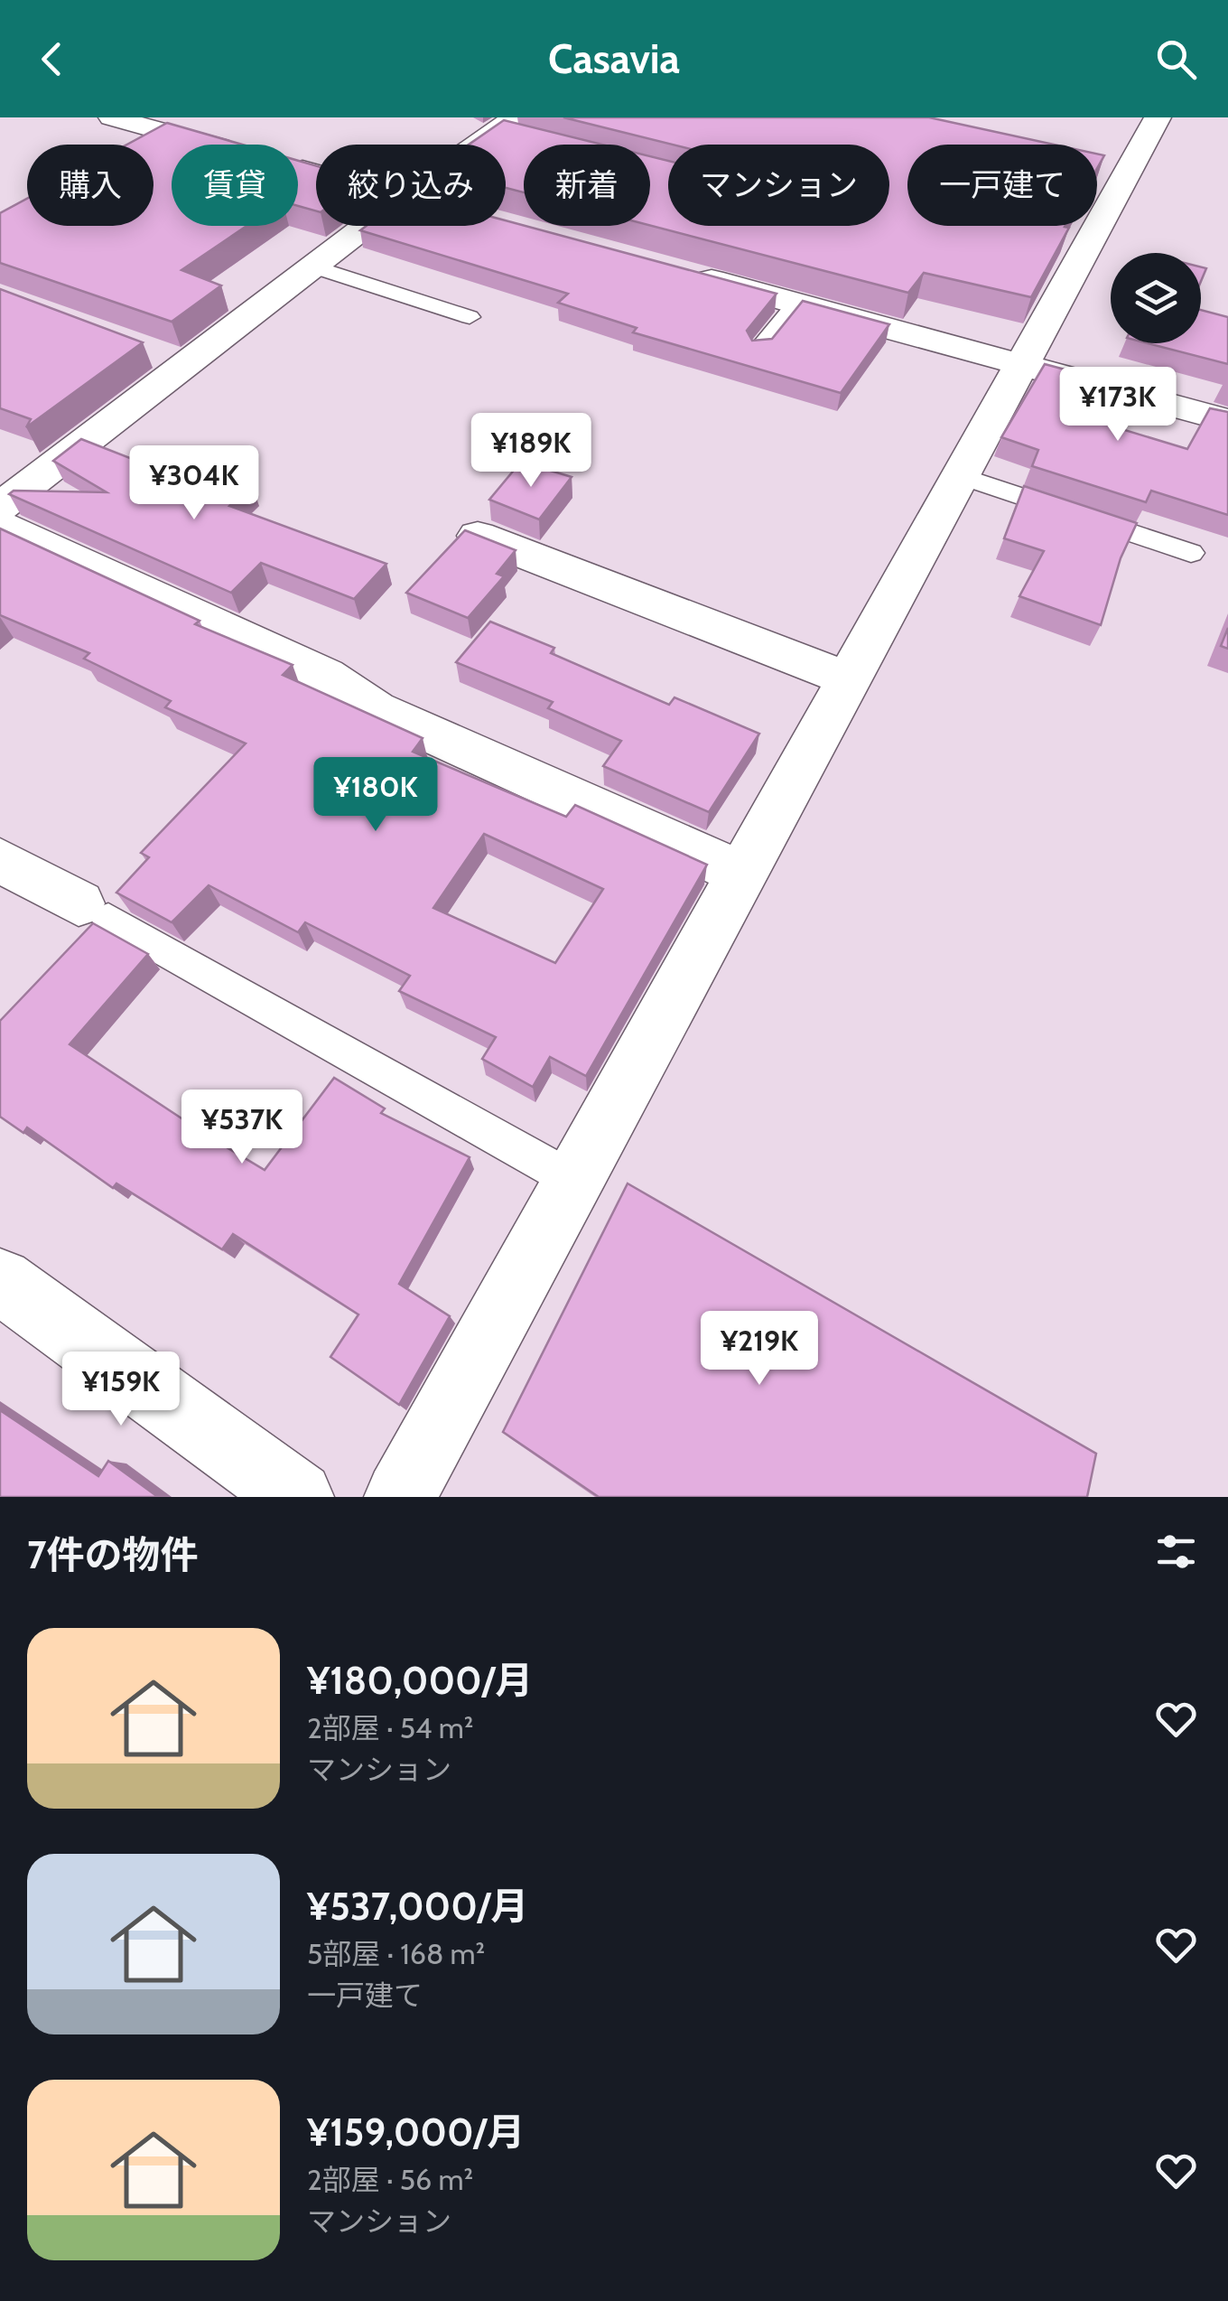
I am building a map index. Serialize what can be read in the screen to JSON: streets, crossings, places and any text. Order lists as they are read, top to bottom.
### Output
{
  "page": {
    "header": "Casavia",
    "chip": [
      "購入",
      "賃貸",
      "絞り込み",
      "新着",
      "マンション",
      "一戸建て"
    ],
    "price": [
      "¥173K",
      "¥189K",
      "¥304K",
      "¥180K",
      "¥537K",
      "¥219K",
      "¥159K"
    ],
    "heading": "7件の物件",
    "list": [
      {
        "name": "¥180,000/月",
        "note": "2部屋 · 54 m² · マンション"
      },
      {
        "name": "¥537,000/月",
        "note": "5部屋 · 168 m² · 一戸建て"
      },
      {
        "name": "¥159,000/月",
        "note": "2部屋 · 56 m² · マンション"
      }
    ]
  }
}
